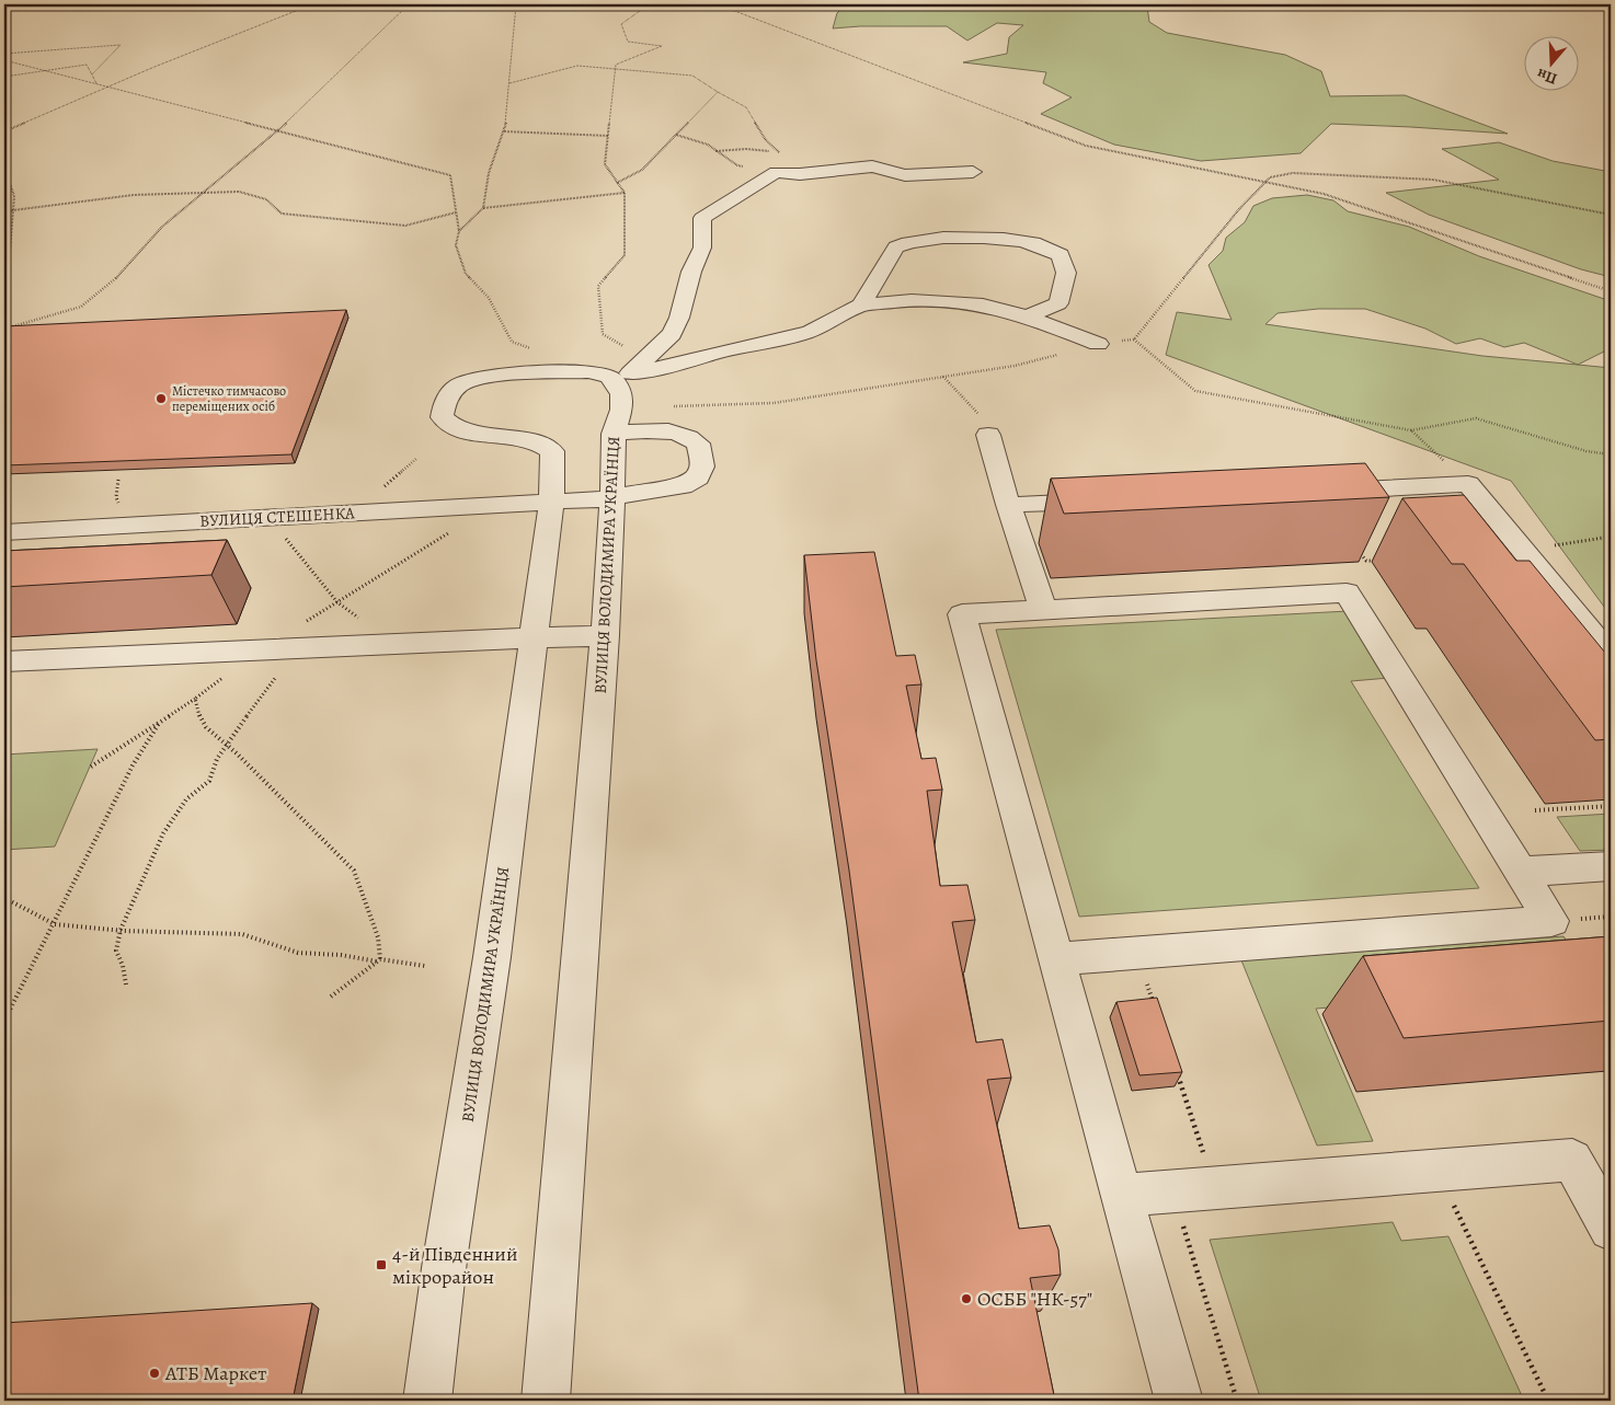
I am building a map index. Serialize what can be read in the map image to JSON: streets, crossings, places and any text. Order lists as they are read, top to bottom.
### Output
{
  "streets": {
    "street": ["ВУЛИЦЯ СТЕШЕНКА", "ВУЛИЦЯ ВОЛОДИМИРА УКРАЇНЦЯ"]
  },
  "crossings": [
    ["ВУЛИЦЯ СТЕШЕНКА", "ВУЛИЦЯ ВОЛОДИМИРА УКРАЇНЦЯ"]
  ],
  "places": {
    "other": ["Містечко тимчасово переміщених осіб", "ОСББ \"НК-57\"", "АТБ Маркет"],
    "transit": ["4-й Південний мікрорайон"]
  },
  "north": "bottom"
}
